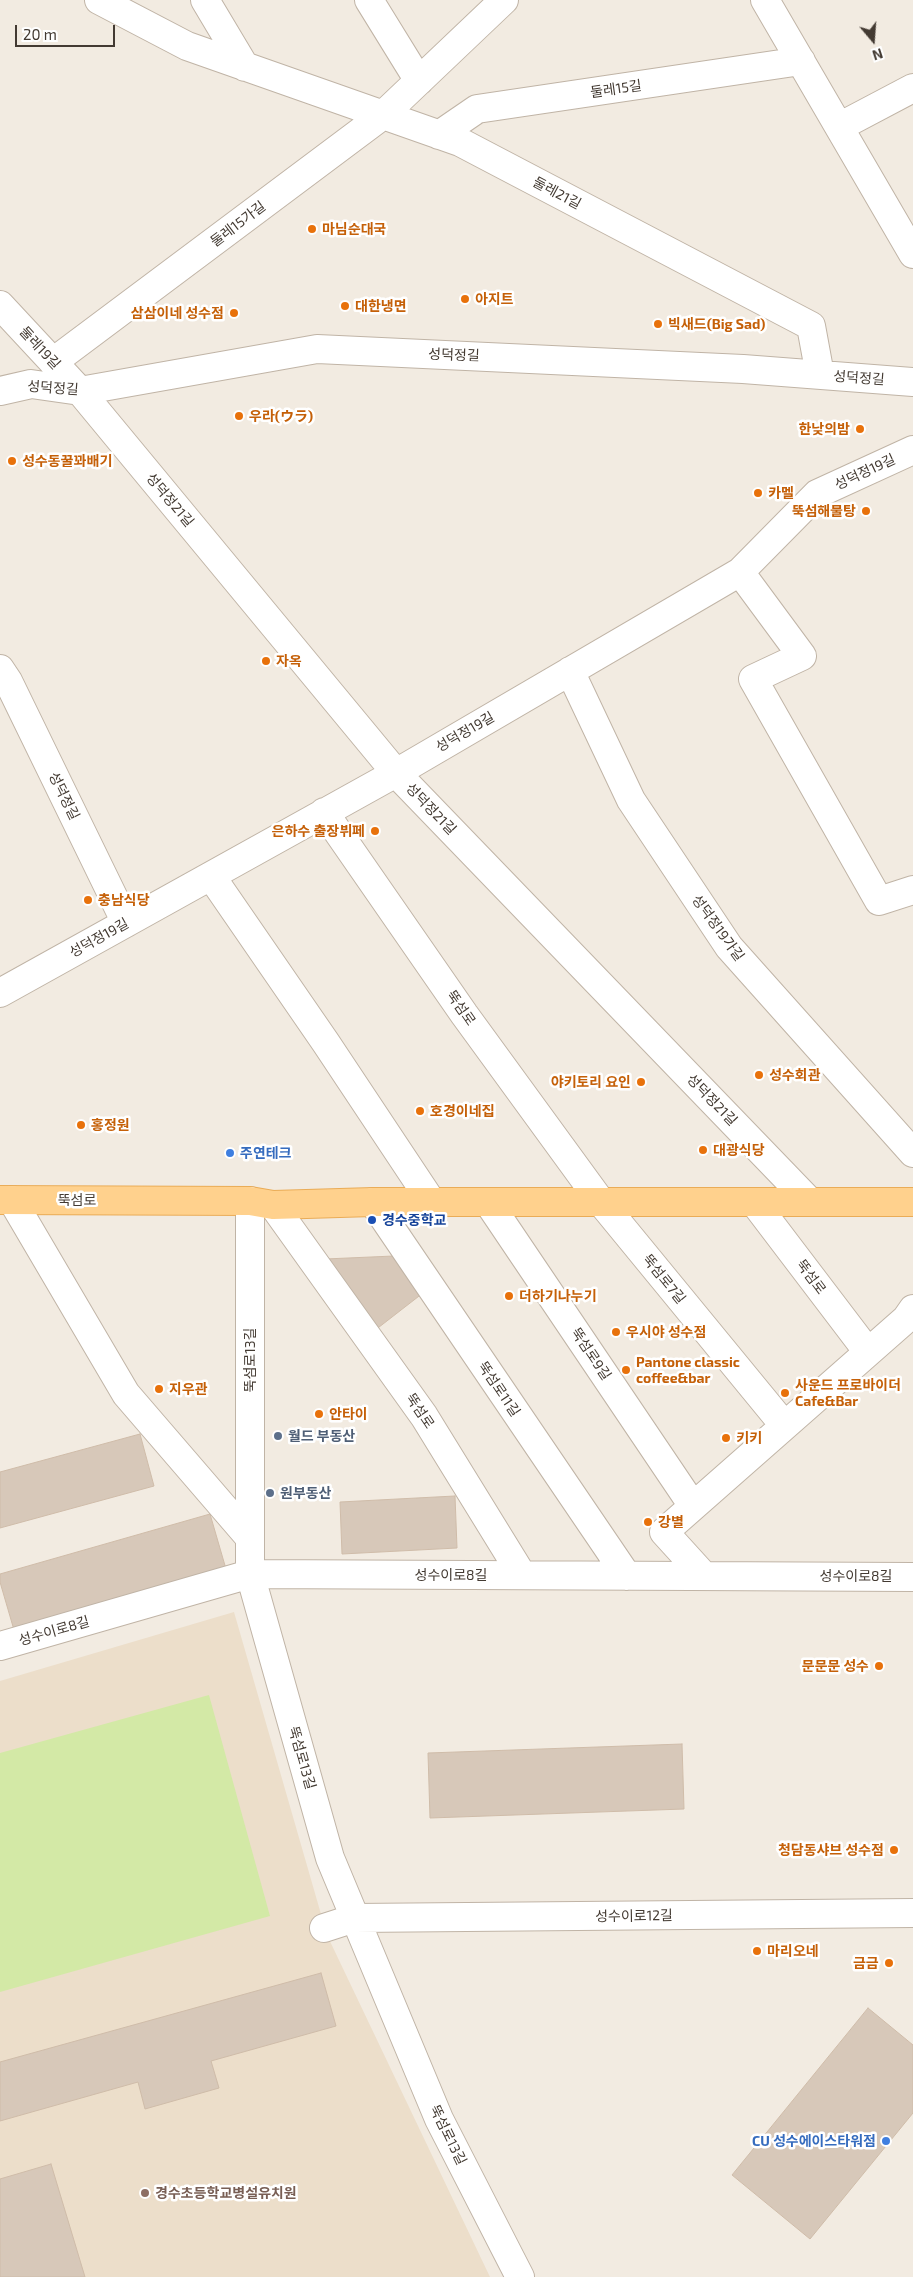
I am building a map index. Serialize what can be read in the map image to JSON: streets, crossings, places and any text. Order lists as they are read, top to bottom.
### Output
{
  "streets": {
    "main road": ["뚝섬로"],
    "street": [
      "둘레15길",
      "둘레21길",
      "둘레15가길",
      "둘레19길",
      "성덕정길",
      "성덕정19길",
      "성덕정21길",
      "성덕정19가길",
      "뚝섬로7길",
      "뚝섬로9길",
      "뚝섬로13길",
      "뚝섬로11길",
      "성수이로8길",
      "성수이로12길"
    ]
  },
  "crossings": [
    ["둘레15길", "둘레21길"],
    ["둘레21길", "둘레15가길"],
    ["둘레21길", "성덕정길"],
    ["둘레15가길", "둘레19길"],
    ["둘레19길", "성덕정길"],
    ["둘레19길", "성덕정21길"],
    ["성덕정길", "성덕정19길"],
    ["성덕정길", "성덕정21길"],
    ["성덕정19길", "성덕정21길"],
    ["성덕정19길", "성덕정19가길"],
    ["성덕정19길", "뚝섬로"],
    ["성덕정21길", "뚝섬로"],
    ["뚝섬로", "뚝섬로7길"],
    ["뚝섬로", "뚝섬로9길"],
    ["뚝섬로", "뚝섬로13길"],
    ["뚝섬로", "뚝섬로11길"],
    ["뚝섬로", "성수이로8길"],
    ["뚝섬로13길", "성수이로8길"],
    ["뚝섬로13길", "성수이로12길"],
    ["뚝섬로11길", "성수이로8길"]
  ],
  "places": [
    "마님순대국",
    "아지트",
    "대한냉면",
    "삼삼이네 성수점",
    "빅새드(Big Sad)",
    "우라(ウラ)",
    "한낮의밤",
    "성수동꿀꽈배기",
    "카멜",
    "뚝섬해물탕",
    "자옥",
    "은하수 출장뷔페",
    "충남식당",
    "성수회관",
    "야키토리 요인",
    "호경이네집",
    "홍정원",
    "대광식당",
    "주연테크",
    "경수중학교",
    "더하기나누기",
    "우시야 성수점",
    "Pantone classic coffee&bar",
    "지우관",
    "사운드 프로바이더 Cafe&Bar",
    "안타이",
    "월드 부동산",
    "키키",
    "원부동산",
    "강별",
    "문문문 성수",
    "청담동샤브 성수점",
    "마리오네",
    "금금",
    "CU 성수에이스타워점",
    "경수초등학교병설유치원"
  ],
  "scale_bar": "20 m",
  "north": "bottom"
}
